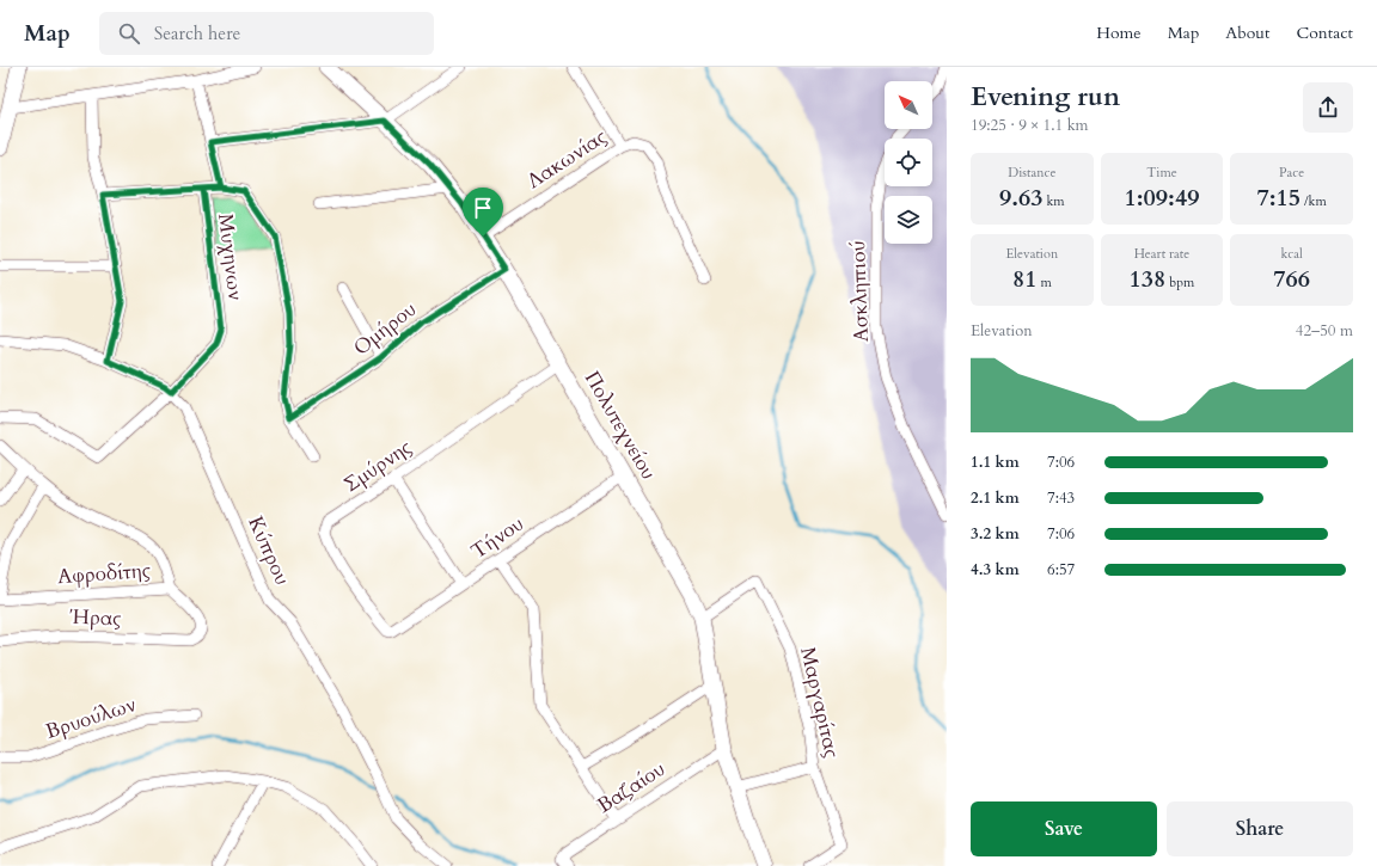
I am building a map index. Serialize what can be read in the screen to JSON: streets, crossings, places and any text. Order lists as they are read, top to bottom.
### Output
{
  "streets": {
    "street": [
      "Λακωνίας",
      "Μυχηνων",
      "Ασκληπιού",
      "Ομήρου",
      "Πολυτεχνείου",
      "Σμύρνης",
      "Τήνου",
      "Κύπρου",
      "Αφροδίτης",
      "Ήρας",
      "Μαργαρίτας",
      "Βρυούλων",
      "Βαζαίου"
    ]
  },
  "crossings": [
    ["Λακωνίας", "Πολυτεχνείου"],
    ["Μυχηνων", "Κύπρου"],
    ["Ομήρου", "Πολυτεχνείου"],
    ["Πολυτεχνείου", "Σμύρνης"],
    ["Πολυτεχνείου", "Τήνου"],
    ["Πολυτεχνείου", "Μαργαρίτας"],
    ["Πολυτεχνείου", "Βαζαίου"],
    ["Σμύρνης", "Τήνου"],
    ["Αφροδίτης", "Ήρας"]
  ],
  "north": "top left",
  "page": {
    "header": "Map",
    "search": "Search here",
    "nav": [
      "Home",
      "Map",
      "About",
      "Contact"
    ],
    "heading": ["Evening run", "19:25 · 9 × 1.1 km"],
    "stats": [
      ["Distance", "9.63 km"],
      ["Time", "1:09:49"],
      ["Pace", "7:15 /km"],
      ["Elevation", "81 m"],
      ["Heart rate", "138 bpm"],
      ["kcal", "766"]
    ],
    "chart": ["Elevation", "42–50 m"],
    "list": [
      {
        "name": "1.1 km",
        "note": "7:06"
      },
      {
        "name": "2.1 km",
        "note": "7:43"
      },
      {
        "name": "3.2 km",
        "note": "7:06"
      },
      {
        "name": "4.3 km",
        "note": "6:57"
      }
    ],
    "buttons": ["Save", "Share"]
  }
}
